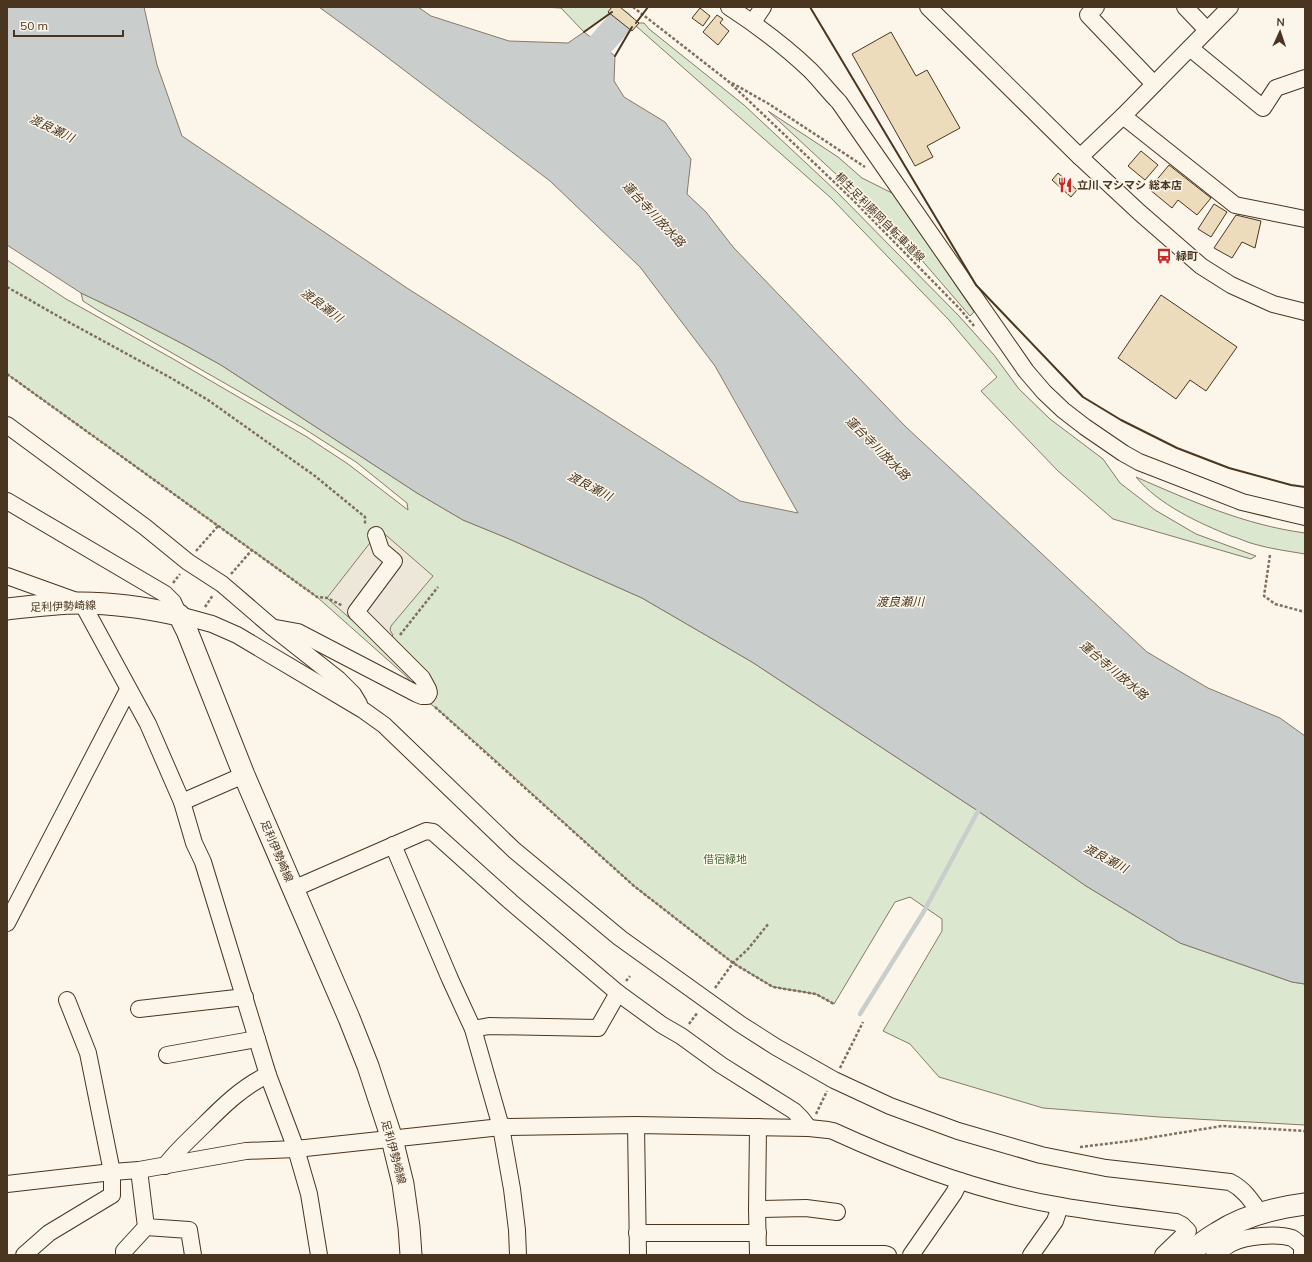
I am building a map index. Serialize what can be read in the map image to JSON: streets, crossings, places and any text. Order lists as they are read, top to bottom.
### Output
{
  "streets": {
    "main road": ["足利伊勢崎線"],
    "path": ["桐生足利藤岡自転車道線"]
  },
  "water": ["渡良瀬川", "蓮台寺川放水路"],
  "parks": ["借宿緑地"],
  "places": {
    "restaurant": ["立川 マシマシ 総本店"],
    "bus stop": ["緑町"]
  },
  "scale_bar": "50 m",
  "north": "top"
}
